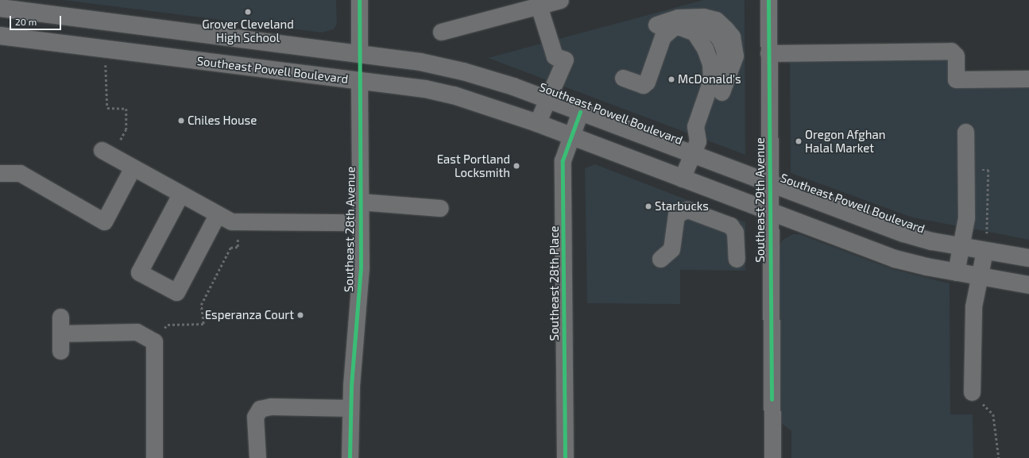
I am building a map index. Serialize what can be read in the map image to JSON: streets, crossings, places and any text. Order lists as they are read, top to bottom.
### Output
{
  "streets": {
    "main road": ["Southeast Powell Boulevard"],
    "street": ["Southeast 29th Avenue", "Southeast 28th Avenue", "Southeast 28th Place"]
  },
  "crossings": [
    ["Southeast Powell Boulevard", "Southeast 29th Avenue"],
    ["Southeast Powell Boulevard", "Southeast 28th Avenue"],
    ["Southeast Powell Boulevard", "Southeast 28th Place"]
  ],
  "places": [
    "Grover Cleveland High School",
    "McDonald's",
    "Chiles House",
    "Oregon Afghan Halal Market",
    "East Portland Locksmith",
    "Starbucks",
    "Esperanza Court"
  ],
  "scale_bar": "20 m"
}
